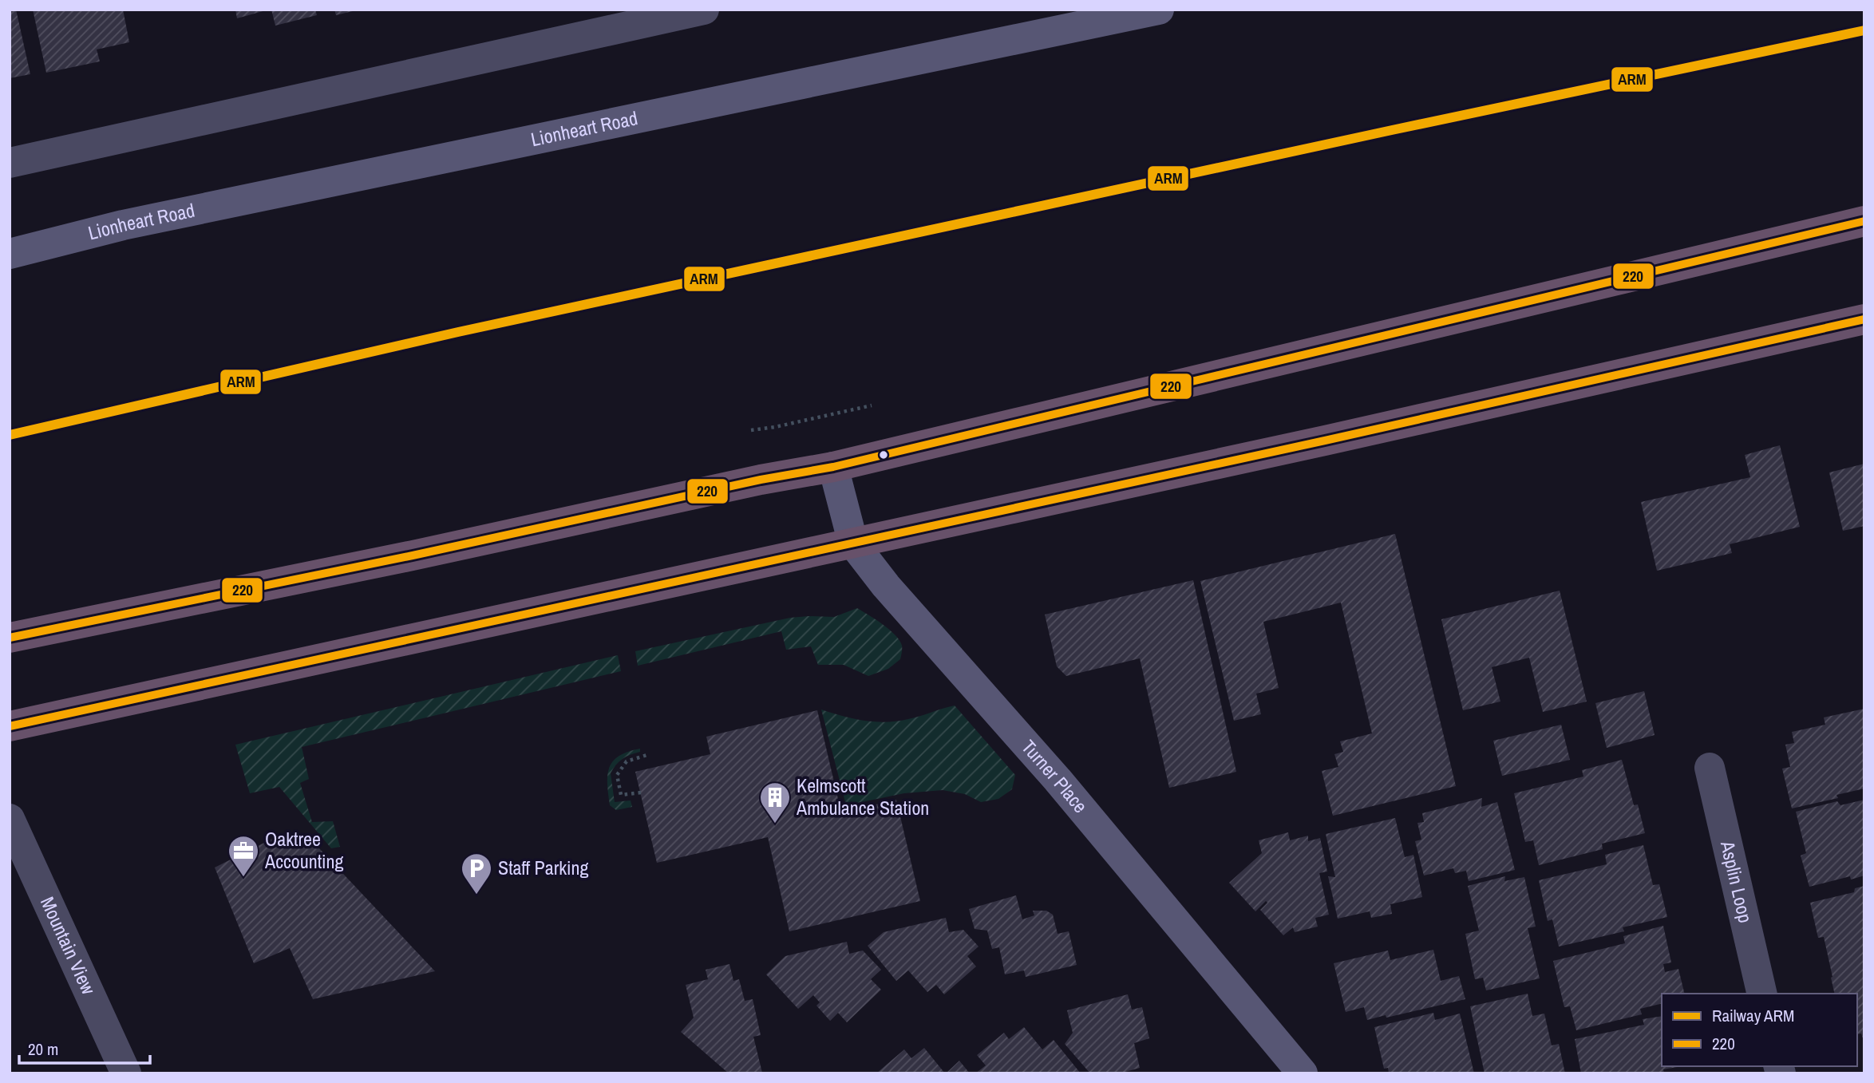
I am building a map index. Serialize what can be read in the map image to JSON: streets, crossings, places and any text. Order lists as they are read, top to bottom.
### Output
{
  "streets": {
    "main road": ["Lionheart Road", "Turner Place"],
    "street": ["Asplin Loop", "Mountain View"]
  },
  "places": {
    "building": ["Kelmscott Ambulance Station"],
    "office": ["Oaktree Accounting"],
    "parking": ["Staff Parking"]
  },
  "lines": ["rail line ARM", "transit line 220"],
  "legend": ["Railway ARM", "220"],
  "scale_bar": "20 m"
}
